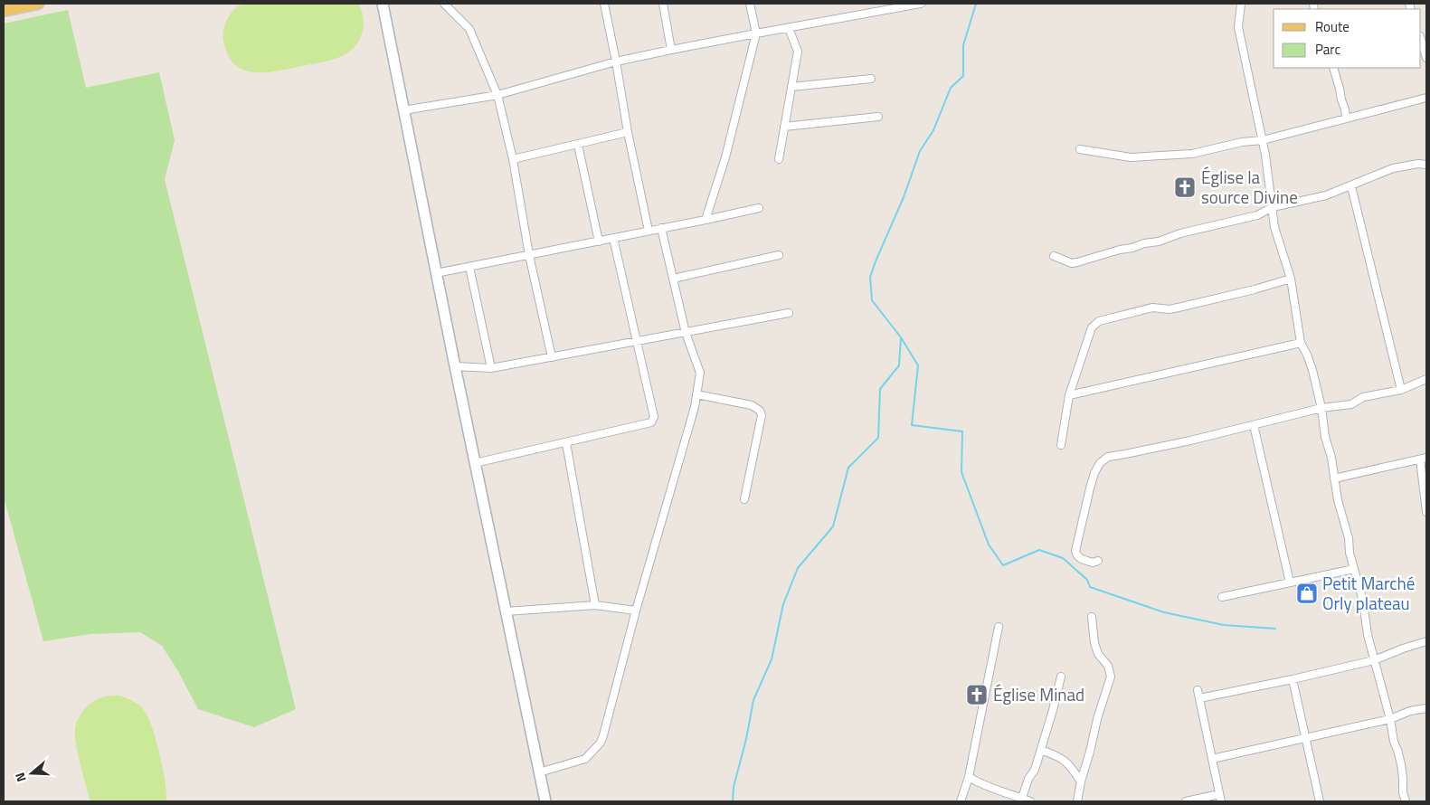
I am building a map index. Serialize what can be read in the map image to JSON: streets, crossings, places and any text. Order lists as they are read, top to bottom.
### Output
{
  "places": {
    "church": ["Église la source Divine", "Église Minad"],
    "shop": ["Petit Marché Orly plateau"]
  },
  "legend": ["Route", "Parc"],
  "north": "left"
}
